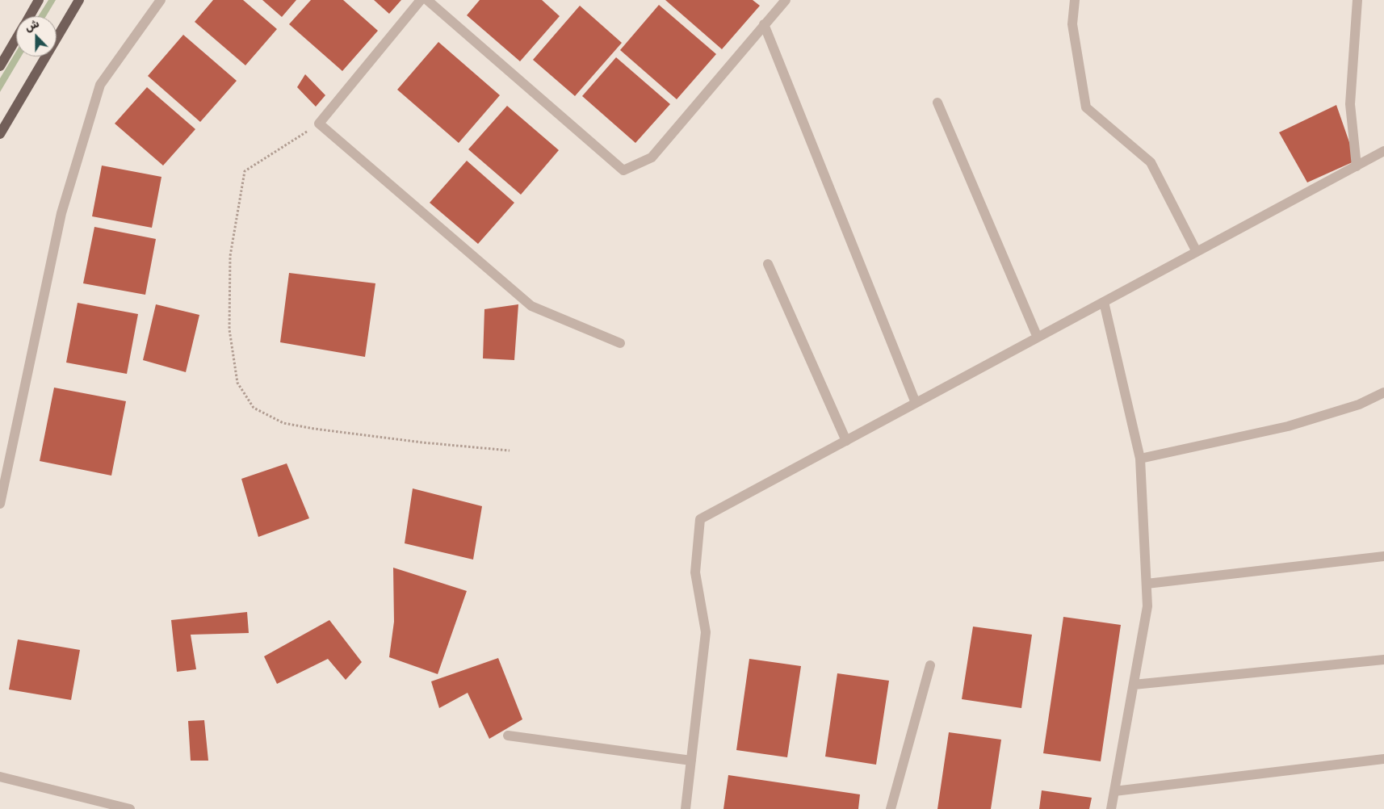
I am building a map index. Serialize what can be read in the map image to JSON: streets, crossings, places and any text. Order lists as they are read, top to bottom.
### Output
{
  "north": "top"
}
